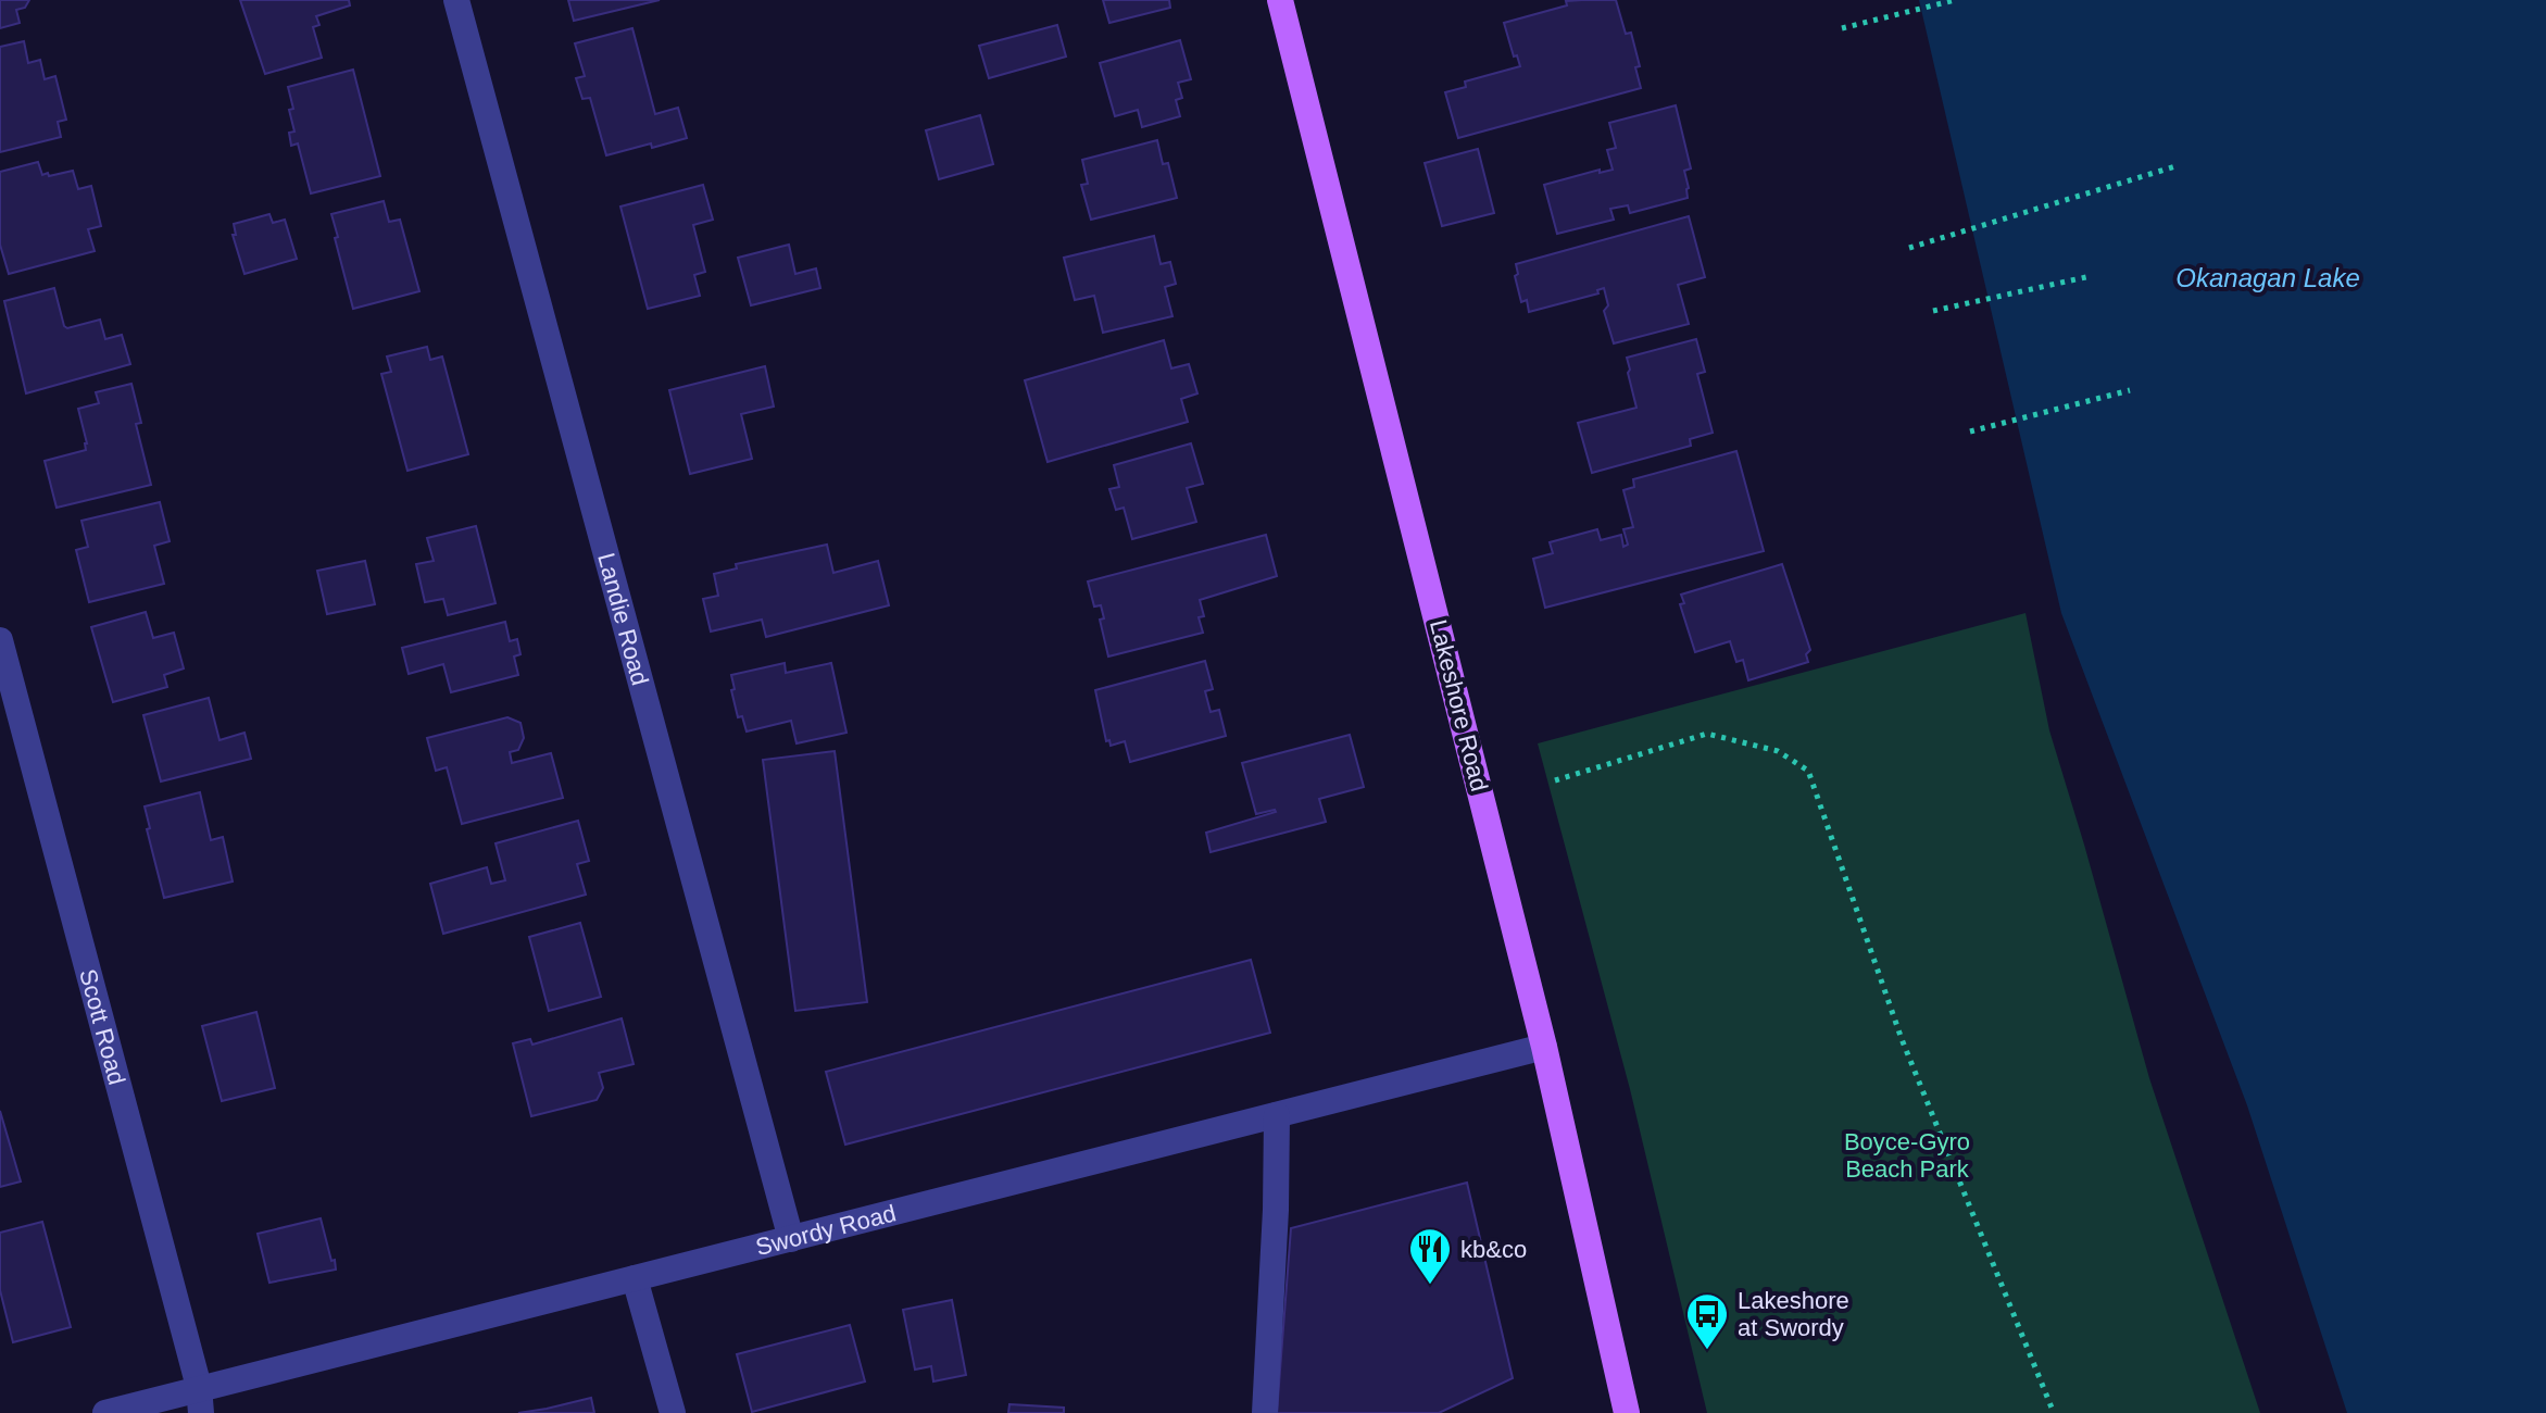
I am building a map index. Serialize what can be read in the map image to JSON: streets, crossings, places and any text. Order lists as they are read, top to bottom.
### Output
{
  "streets": {
    "main road": ["Lakeshore Road"],
    "street": ["Landie Road", "Scott Road", "Swordy Road"]
  },
  "crossings": [
    ["Landie Road", "Swordy Road"],
    ["Lakeshore Road", "Swordy Road"],
    ["Scott Road", "Swordy Road"]
  ],
  "water": ["Okanagan Lake"],
  "parks": ["Boyce-Gyro Beach Park"],
  "places": {
    "restaurant": ["kb&co"],
    "bus stop": ["Lakeshore at Swordy"]
  }
}
